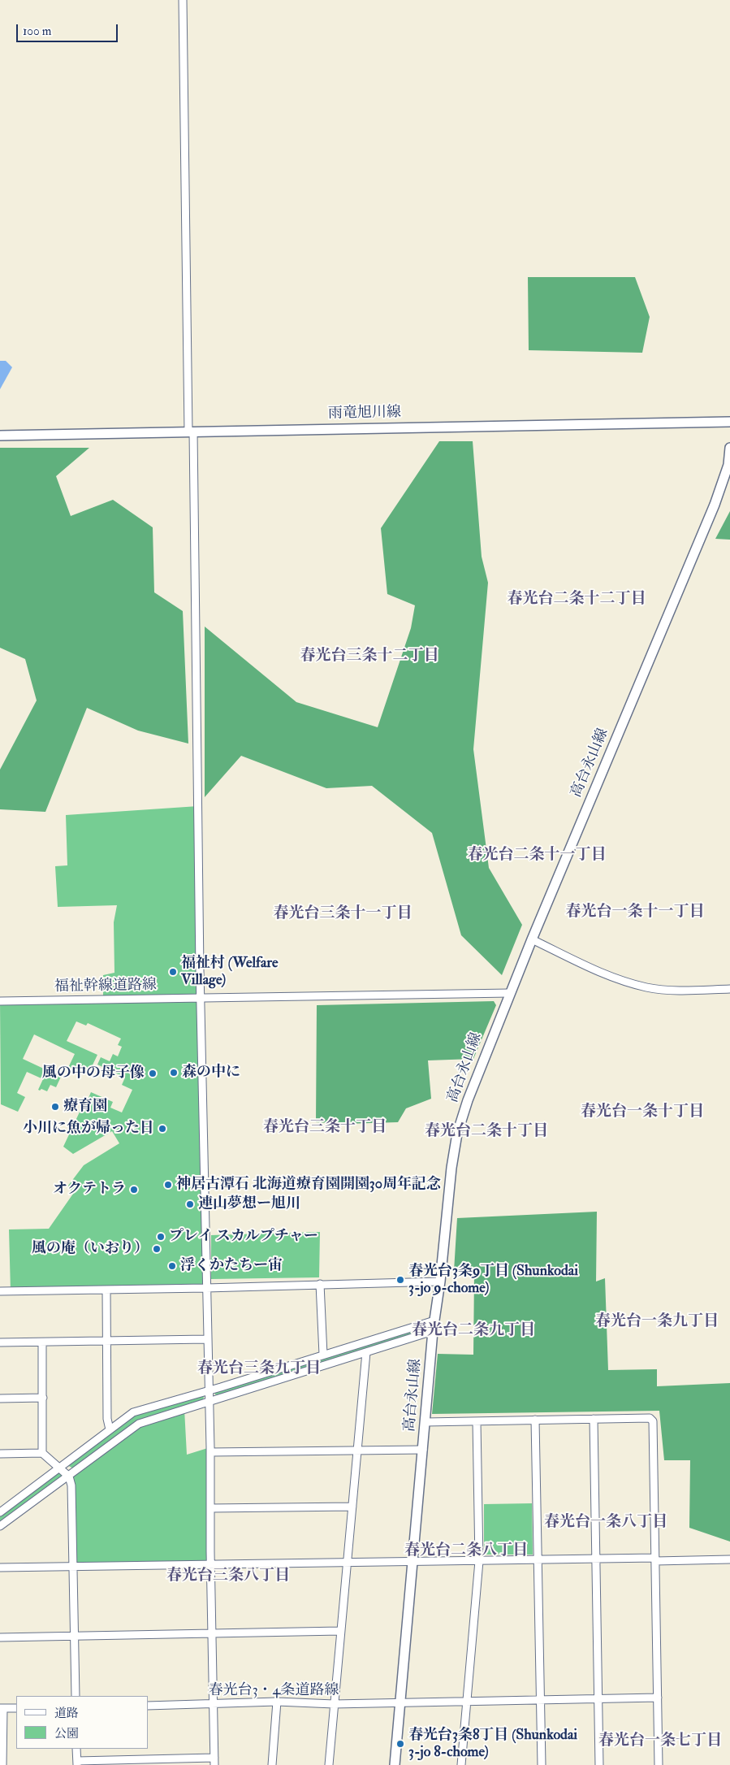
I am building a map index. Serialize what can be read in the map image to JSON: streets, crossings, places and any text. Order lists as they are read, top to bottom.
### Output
{
  "streets": {
    "street": [
      "雨竜旭川線",
      "高台永山線",
      "福祉幹線道路線",
      "春光台3・4条道路線"
    ]
  },
  "crossings": [
    ["高台永山線", "福祉幹線道路線"],
    ["高台永山線", "春光台3・4条道路線"]
  ],
  "districts": [
    "春光台二条十二丁目",
    "春光台三条十二丁目",
    "春光台二条十一丁目",
    "春光台一条十一丁目",
    "春光台三条十一丁目",
    "春光台一条十丁目",
    "春光台三条十丁目",
    "春光台二条十丁目",
    "春光台一条九丁目",
    "春光台二条九丁目",
    "春光台三条九丁目",
    "春光台一条八丁目",
    "春光台二条八丁目",
    "春光台三条八丁目",
    "春光台一条七丁目"
  ],
  "places": [
    "福祉村 (Welfare Village)",
    "森の中に",
    "風の中の母子像",
    "療育園",
    "小川に魚が帰った日",
    "神居古潭石 北海道療育園開園30周年記念",
    "オクテトラ",
    "連山夢想ー旭川",
    "プレイ スカルプチャー",
    "風の庵（いおり）",
    "浮くかたちー宙",
    "春光台3条9丁目 (Shunkodai 3-jo 9-chome)",
    "春光台3条8丁目 (Shunkodai 3-jo 8-chome)"
  ],
  "legend": ["道路", "公園"],
  "scale_bar": "100 m"
}
